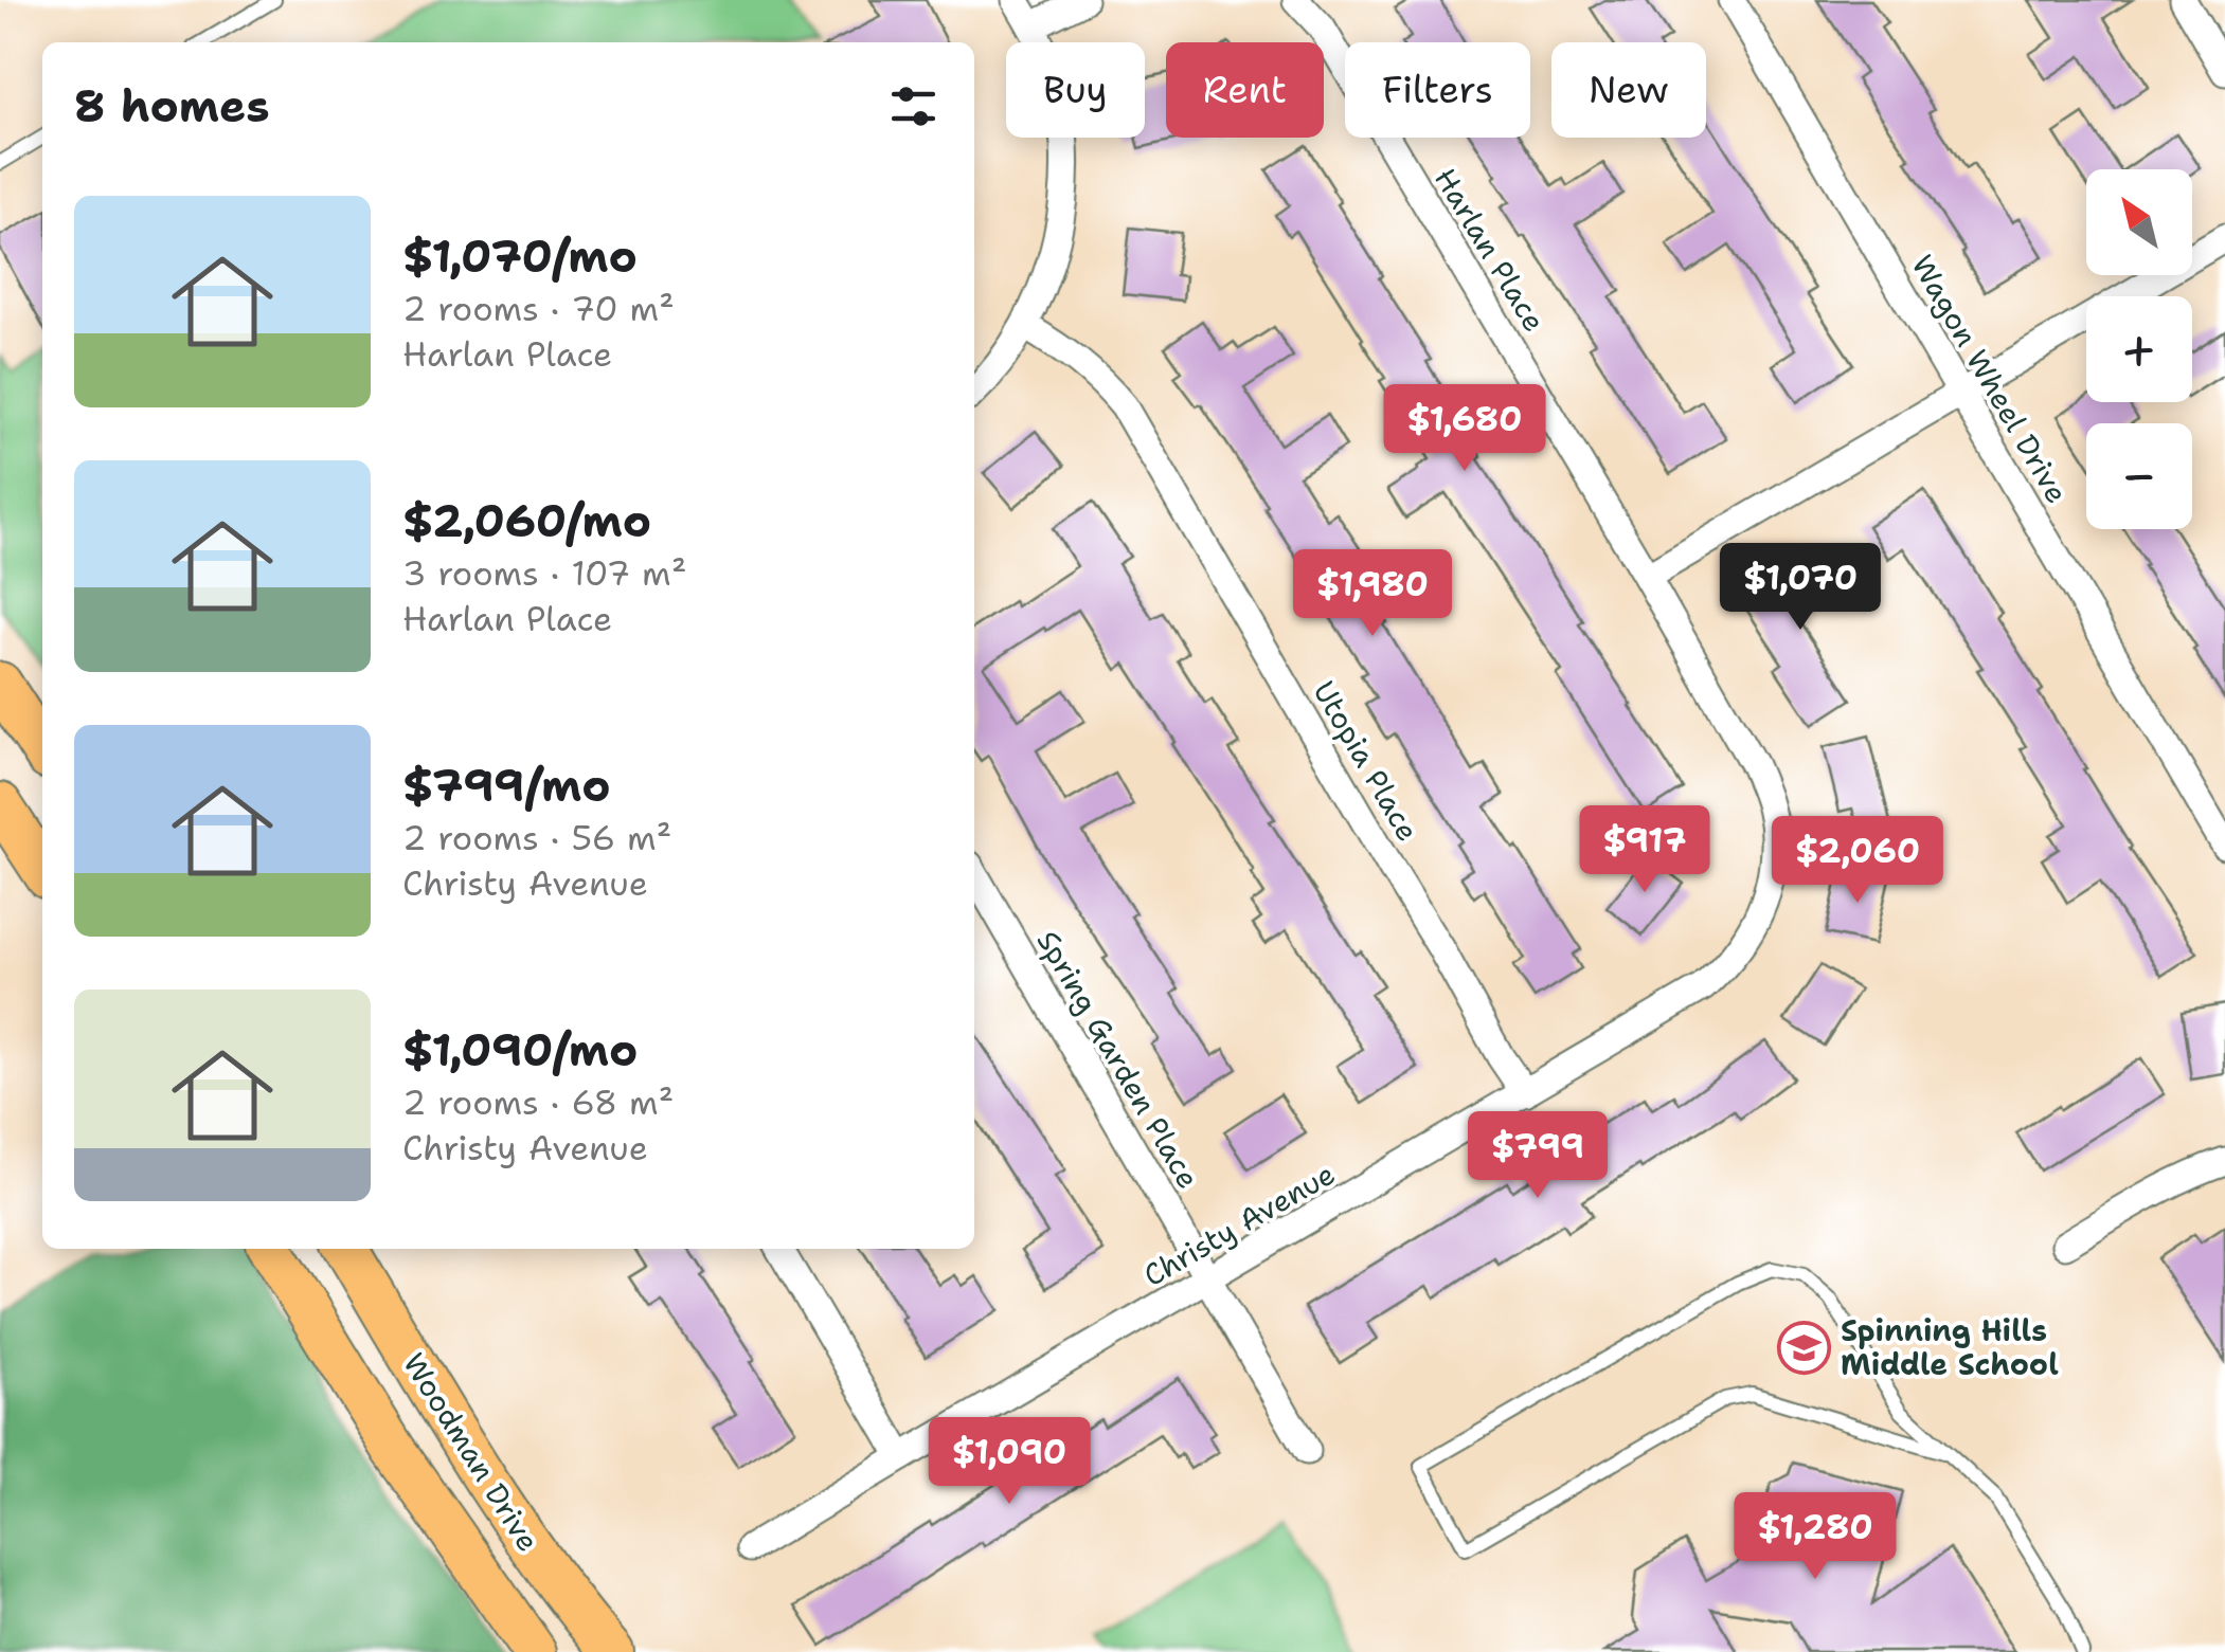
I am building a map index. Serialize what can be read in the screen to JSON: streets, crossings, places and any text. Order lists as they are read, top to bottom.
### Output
{
  "streets": {
    "main road": ["Woodman Drive"],
    "street": [
      "Harlan Place",
      "Wagon Wheel Drive",
      "Utopia Place",
      "Spring Garden Place",
      "Christy Avenue"
    ]
  },
  "crossings": [
    ["Harlan Place", "Christy Avenue"],
    ["Utopia Place", "Christy Avenue"],
    ["Spring Garden Place", "Christy Avenue"]
  ],
  "places": {
    "school or university": ["Spinning Hills Middle School"]
  },
  "north": "top left",
  "page": {
    "chip": [
      "Buy",
      "Rent",
      "Filters",
      "New"
    ],
    "heading": "8 homes",
    "map_buttons": ["+", "−"],
    "list": [
      {
        "name": "$1,070/mo",
        "note": "2 rooms · 70 m² · Harlan Place"
      },
      {
        "name": "$2,060/mo",
        "note": "3 rooms · 107 m² · Harlan Place"
      },
      {
        "name": "$799/mo",
        "note": "2 rooms · 56 m² · Christy Avenue"
      },
      {
        "name": "$1,090/mo",
        "note": "2 rooms · 68 m² · Christy Avenue"
      }
    ],
    "price": [
      "$1,680",
      "$1,070",
      "$1,980",
      "$917",
      "$2,060",
      "$799",
      "$1,090",
      "$1,280"
    ]
  }
}
